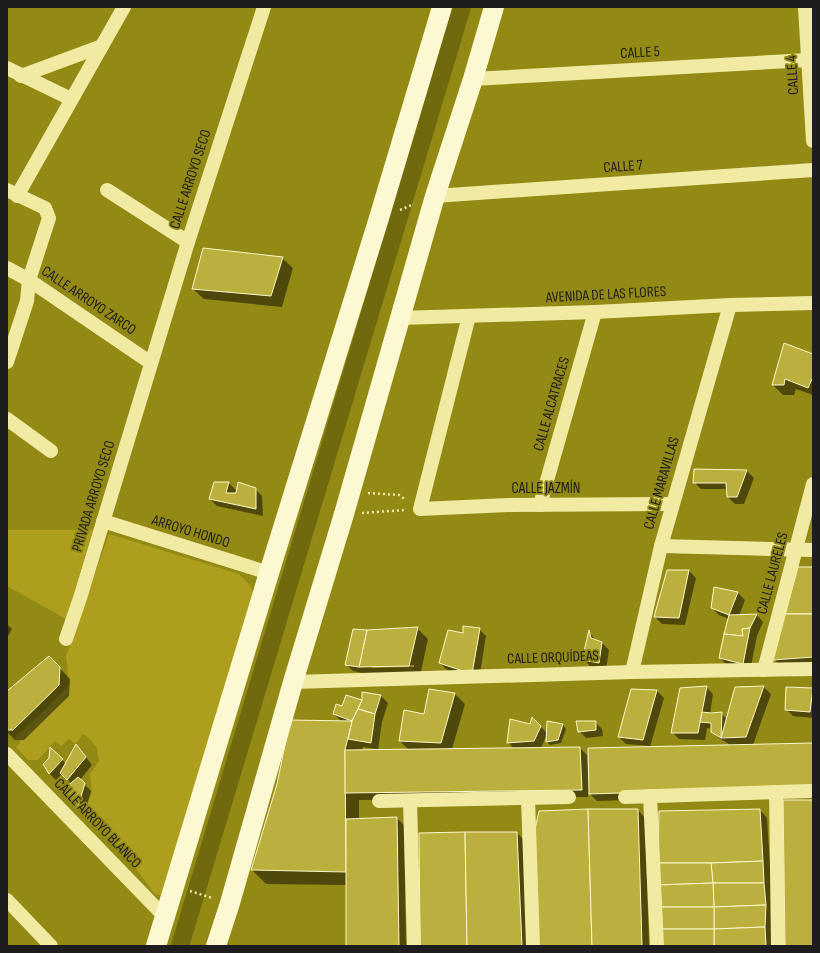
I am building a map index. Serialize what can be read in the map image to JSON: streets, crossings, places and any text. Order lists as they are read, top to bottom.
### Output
{
  "streets": {
    "street": [
      "CALLE 5",
      "CALLE 4",
      "CALLE 7",
      "CALLE ARROYO SECO",
      "AVENIDA DE LAS FLORES",
      "CALLE ARROYO ZARCO",
      "CALLE ALCATRACES",
      "CALLE MARAVILLAS",
      "CALLE JAZMÍN",
      "PRIVADA ARROYO SECO",
      "ARROYO HONDO",
      "CALLE LAURELES",
      "CALLE ORQUÍDEAS",
      "CALLE ARROYO BLANCO"
    ]
  },
  "crossings": [
    ["CALLE 5", "CALLE 4"],
    ["CALLE ARROYO SECO", "CALLE ARROYO ZARCO"],
    ["CALLE ARROYO SECO", "PRIVADA ARROYO SECO"],
    ["AVENIDA DE LAS FLORES", "CALLE ALCATRACES"],
    ["AVENIDA DE LAS FLORES", "CALLE MARAVILLAS"],
    ["CALLE ARROYO ZARCO", "PRIVADA ARROYO SECO"],
    ["CALLE ALCATRACES", "CALLE JAZMÍN"],
    ["CALLE MARAVILLAS", "CALLE JAZMÍN"],
    ["CALLE MARAVILLAS", "CALLE ORQUÍDEAS"],
    ["PRIVADA ARROYO SECO", "ARROYO HONDO"],
    ["CALLE LAURELES", "CALLE ORQUÍDEAS"]
  ]
}
